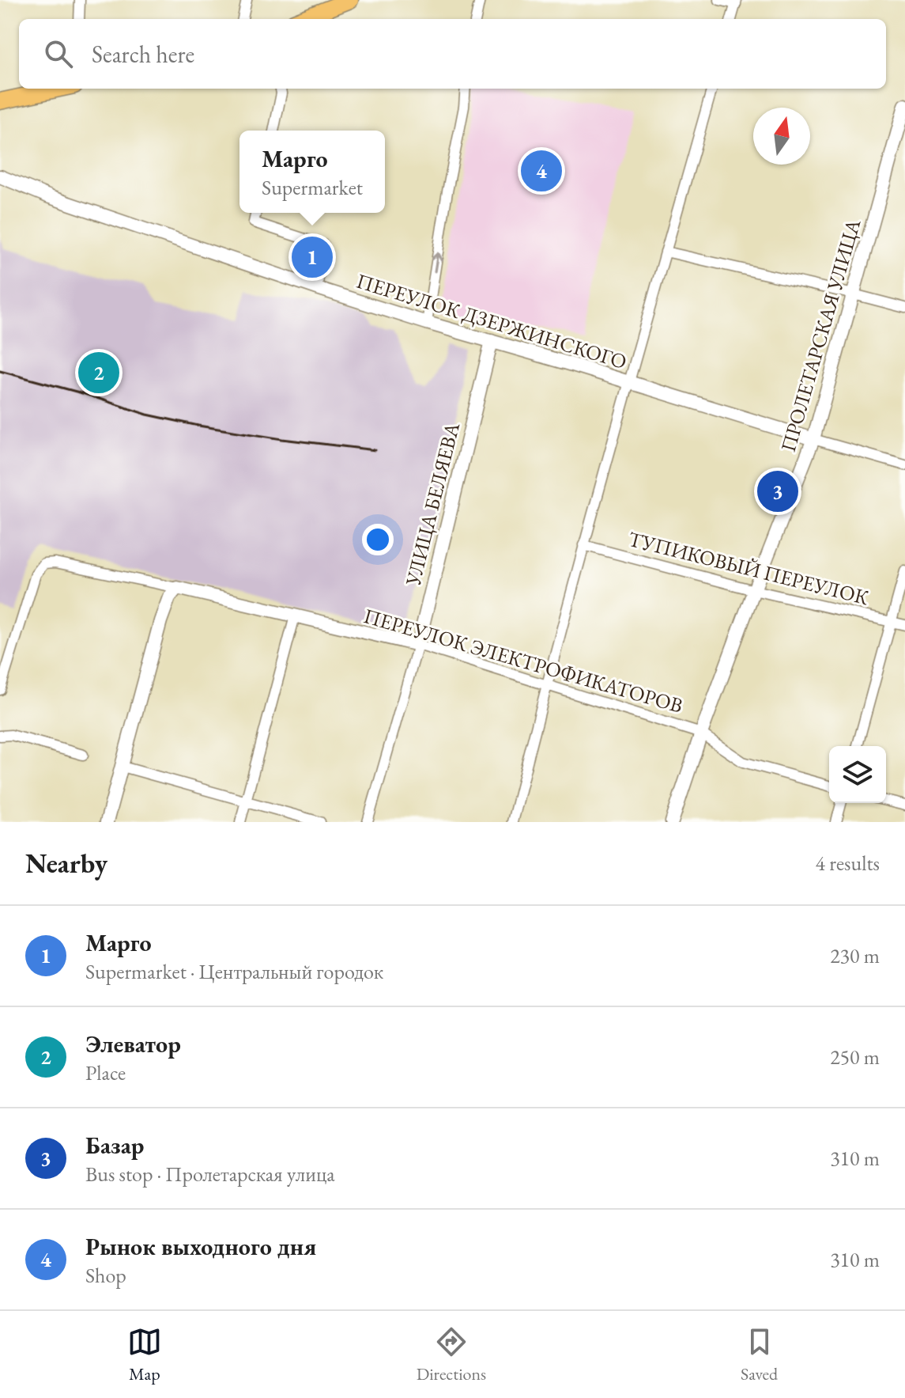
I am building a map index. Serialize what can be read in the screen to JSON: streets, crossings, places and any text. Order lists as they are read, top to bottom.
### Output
{
  "streets": {
    "street": [
      "ПЕРЕУЛОК ДЗЕРЖИНСКОГО",
      "ПРОЛЕТАРСКАЯ УЛИЦА",
      "УЛИЦА БЕЛЯЕВА",
      "ТУПИКОВЫЙ ПЕРЕУЛОК",
      "ПЕРЕУЛОК ЭЛЕКТРОФИКАТОРОВ"
    ]
  },
  "crossings": [
    ["ПЕРЕУЛОК ДЗЕРЖИНСКОГО", "ПРОЛЕТАРСКАЯ УЛИЦА"],
    ["ПЕРЕУЛОК ДЗЕРЖИНСКОГО", "УЛИЦА БЕЛЯЕВА"],
    ["ПРОЛЕТАРСКАЯ УЛИЦА", "ТУПИКОВЫЙ ПЕРЕУЛОК"],
    ["ПРОЛЕТАРСКАЯ УЛИЦА", "ПЕРЕУЛОК ЭЛЕКТРОФИКАТОРОВ"],
    ["УЛИЦА БЕЛЯЕВА", "ПЕРЕУЛОК ЭЛЕКТРОФИКАТОРОВ"]
  ],
  "north": "top",
  "page": {
    "search": "Search here",
    "popup": ["Марго", "Supermarket"],
    "pins": [
      "4",
      "1",
      "2",
      "3"
    ],
    "heading": ["Nearby", "4 results"],
    "list": [
      {
        "mark": "1",
        "name": "Марго",
        "note": "Supermarket · Центральный городок",
        "value": "230 m"
      },
      {
        "mark": "2",
        "name": "Элеватор",
        "note": "Place",
        "value": "250 m"
      },
      {
        "mark": "3",
        "name": "Базар",
        "note": "Bus stop · Пролетарская улица",
        "value": "310 m"
      },
      {
        "mark": "4",
        "name": "Рынок выходного дня",
        "note": "Shop",
        "value": "310 m"
      }
    ],
    "nav": ["Map", "Directions", "Saved"]
  }
}
